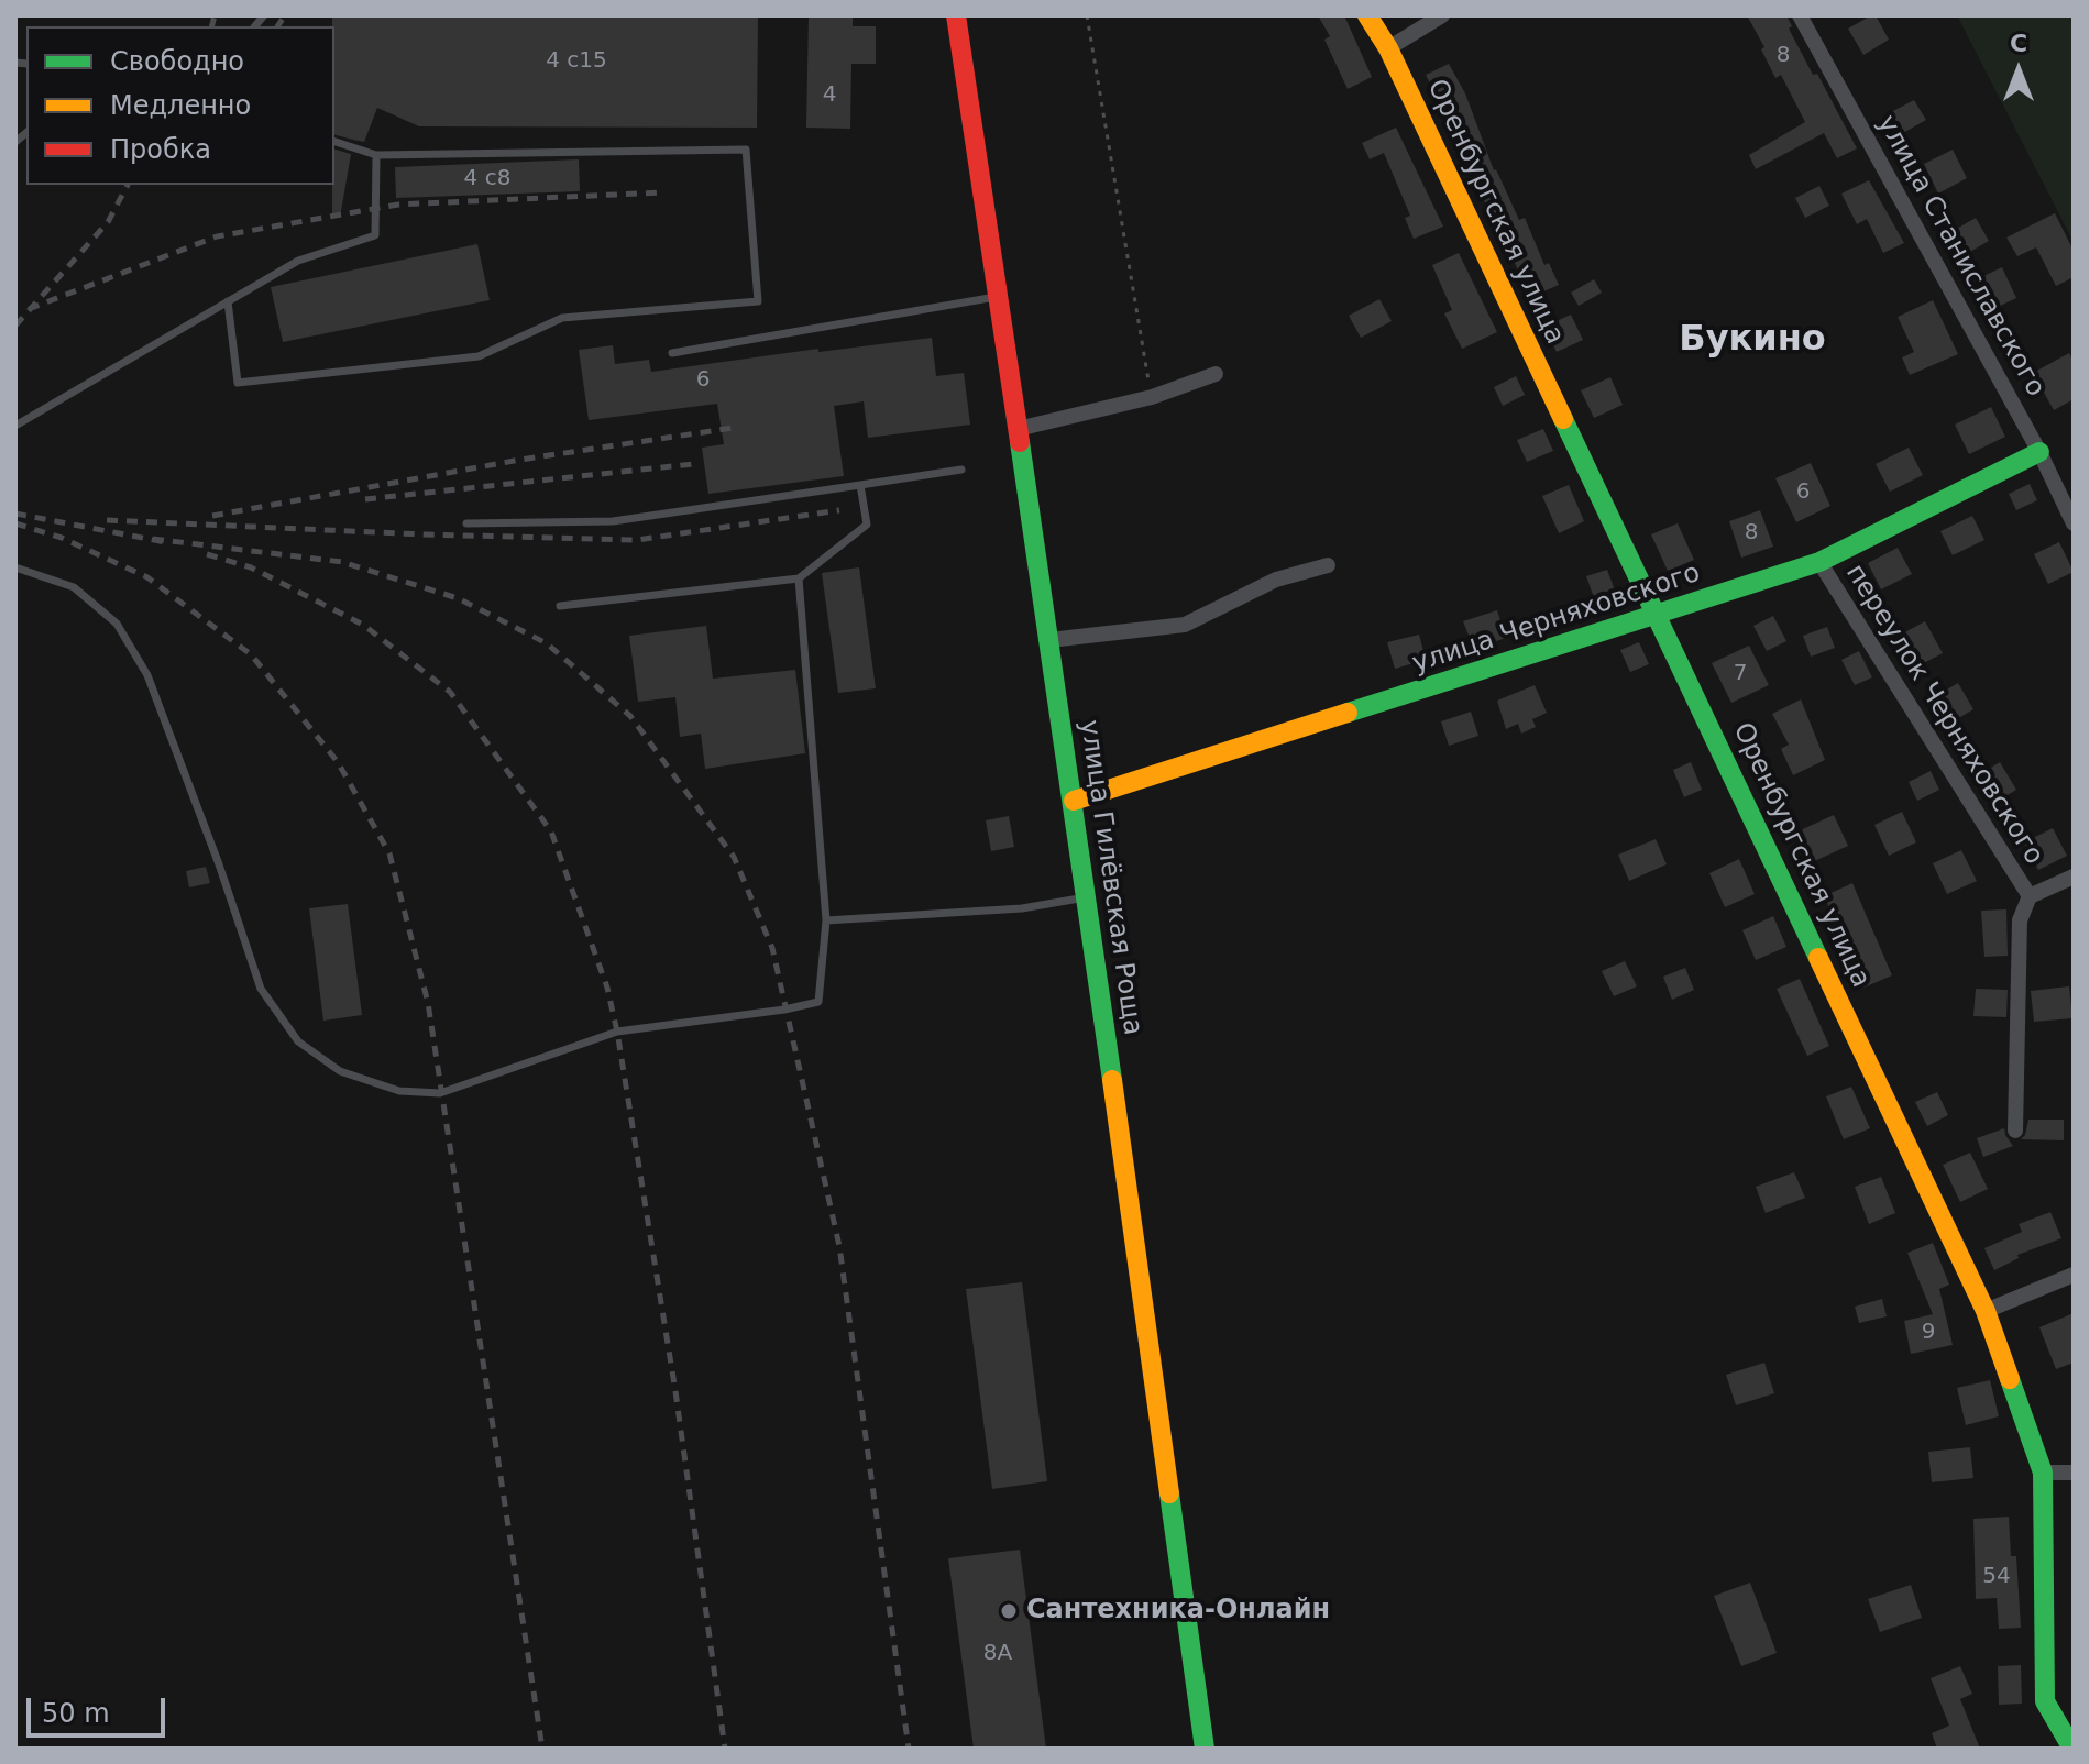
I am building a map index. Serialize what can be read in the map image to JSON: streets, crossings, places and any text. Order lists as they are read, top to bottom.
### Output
{
  "streets": {
    "street": [
      "Оренбургская улица",
      "улица Станиславского",
      "улица Черняховского",
      "переулок Черняховского",
      "улица Гилёвская Роща"
    ]
  },
  "crossings": [
    ["Оренбургская улица", "улица Черняховского"],
    ["улица Станиславского", "улица Черняховского"],
    ["улица Черняховского", "переулок Черняховского"],
    ["улица Черняховского", "улица Гилёвская Роща"]
  ],
  "districts": ["Букино"],
  "places": ["Сантехника-Онлайн"],
  "house_numbers": [
    "8",
    "4 с15",
    "4",
    "4 с8",
    "6",
    "6",
    "8",
    "7",
    "9",
    "54",
    "8А"
  ],
  "legend": ["Свободно", "Медленно", "Пробка"],
  "scale_bar": "50 m",
  "north": "top"
}
